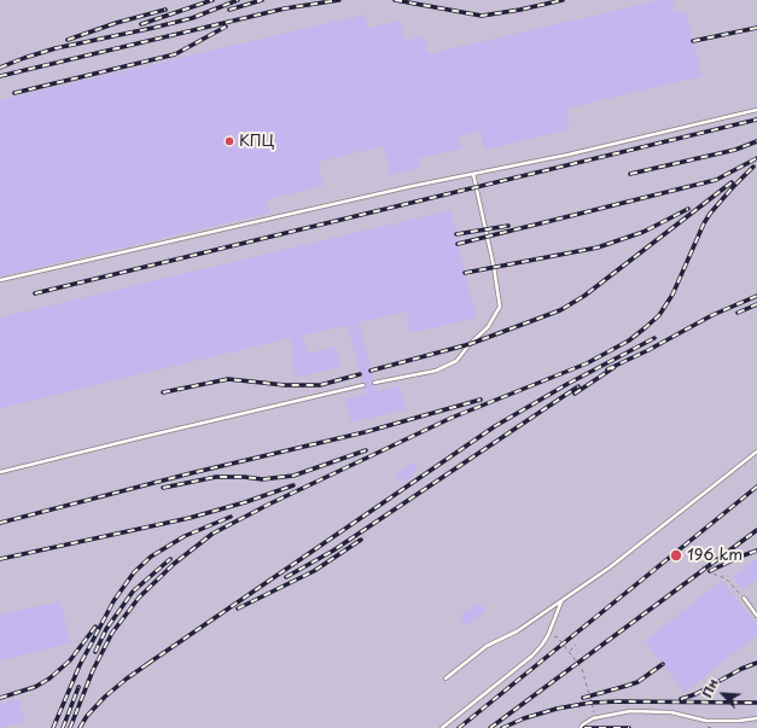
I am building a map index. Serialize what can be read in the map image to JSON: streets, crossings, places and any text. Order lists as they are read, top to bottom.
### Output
{
  "places": ["КПЦ", "196 km"],
  "north": "top left"
}
